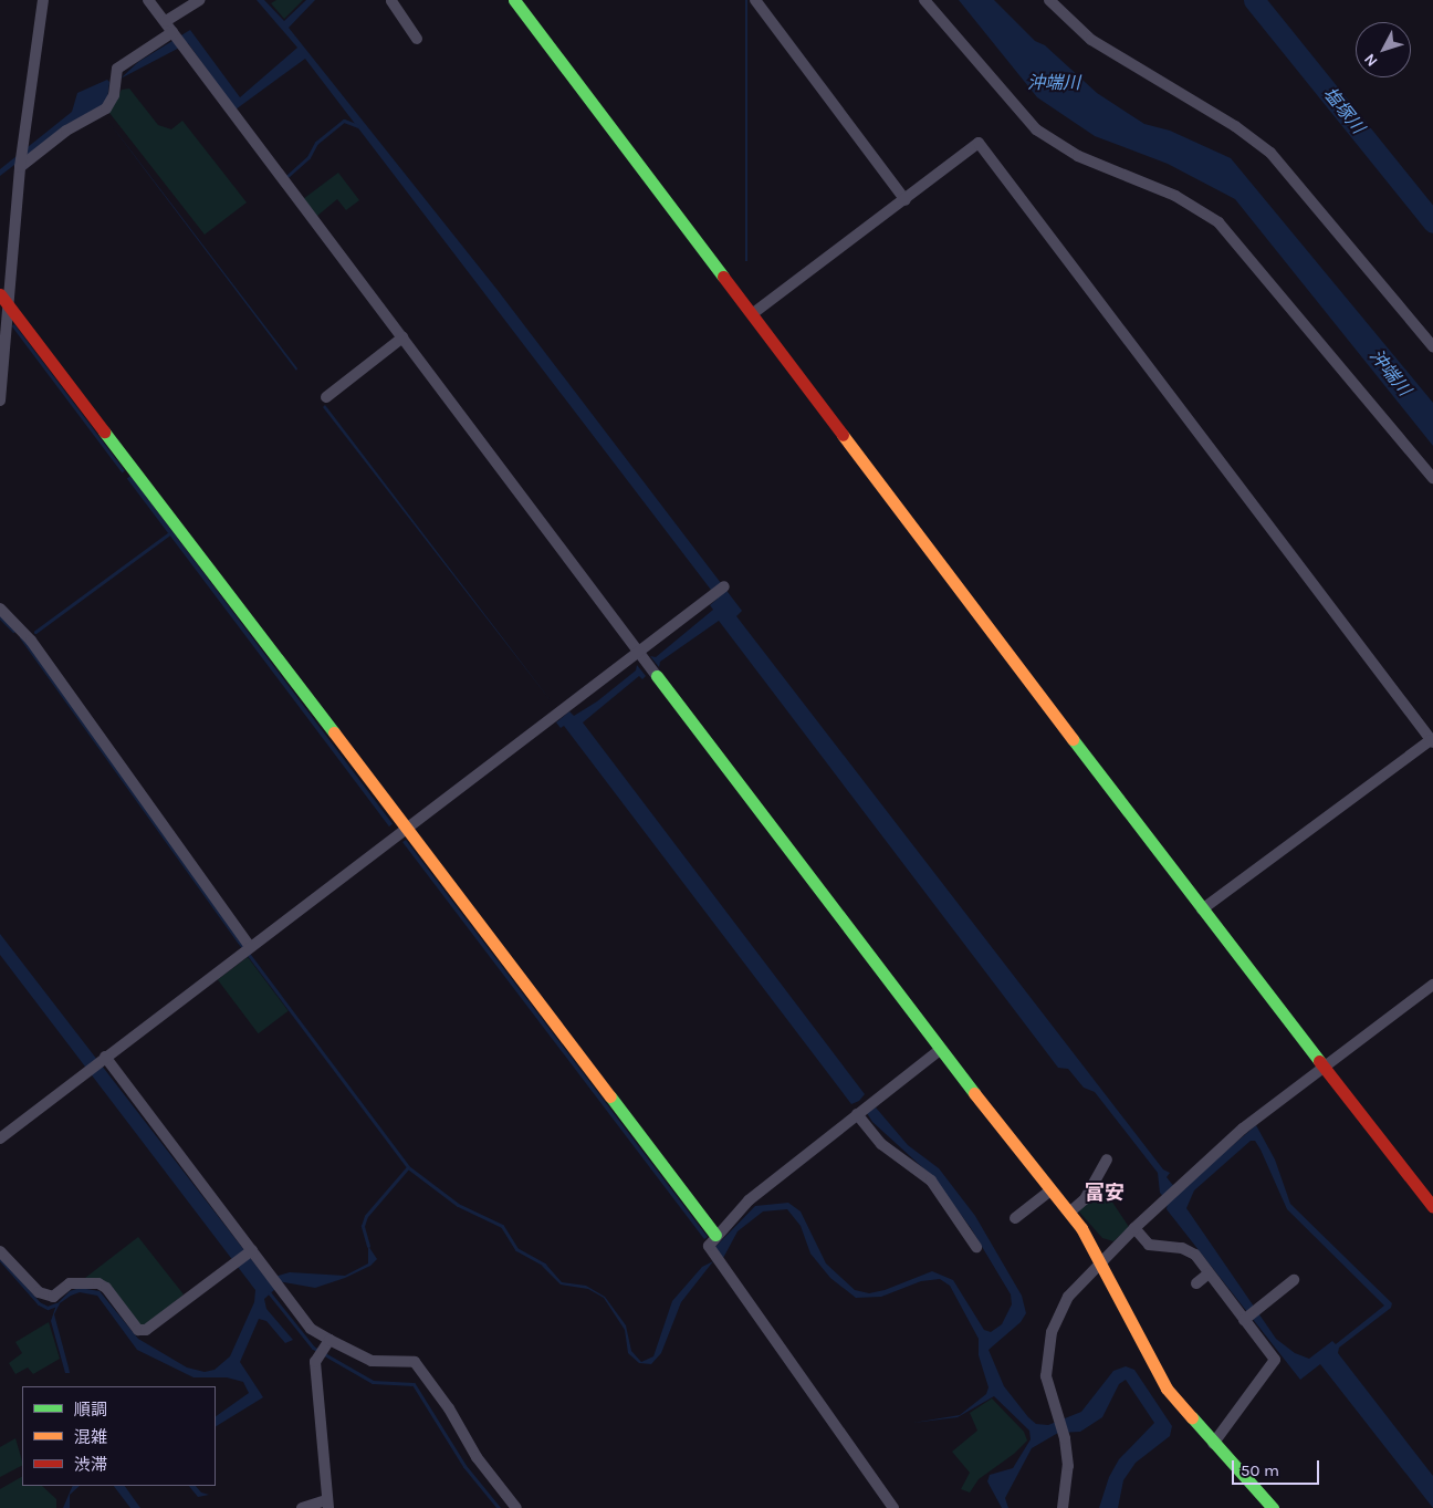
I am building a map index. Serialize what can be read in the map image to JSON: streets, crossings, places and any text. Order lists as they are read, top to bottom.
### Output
{
  "districts": ["富安"],
  "water": ["沖端川", "塩塚川"],
  "legend": ["順調", "混雑", "渋滞"],
  "scale_bar": "50 m",
  "north": "bottom left"
}
